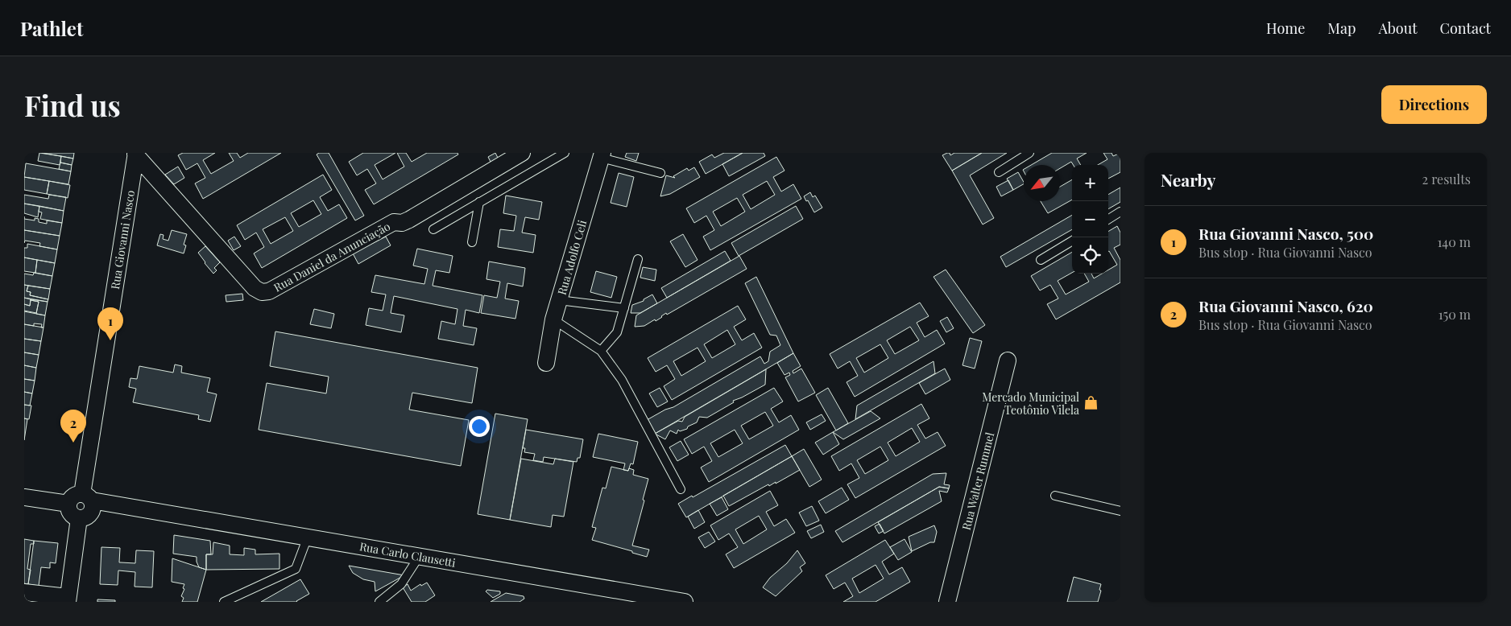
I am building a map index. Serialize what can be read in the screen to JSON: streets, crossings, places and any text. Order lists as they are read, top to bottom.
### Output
{
  "streets": {
    "street": [
      "Rua Giovanni Nasco",
      "Rua Daniel da Anunciação",
      "Rua Adolfo Celi",
      "Rua Walter Rummel",
      "Rua Carlo Clausetti"
    ]
  },
  "crossings": [
    ["Rua Giovanni Nasco", "Rua Daniel da Anunciação"],
    ["Rua Giovanni Nasco", "Rua Carlo Clausetti"]
  ],
  "places": {
    "shop": ["Mercado Municipal Teotônio Vilela"]
  },
  "north": "bottom left",
  "page": {
    "header": "Pathlet",
    "nav": [
      "Home",
      "Map",
      "About",
      "Contact"
    ],
    "buttons": "Directions",
    "title": "Find us",
    "heading": ["Nearby", "2 results"],
    "map_buttons": ["+", "−"],
    "list": [
      {
        "mark": "1",
        "name": "Rua Giovanni Nasco, 500",
        "note": "Bus stop · Rua Giovanni Nasco",
        "value": "140 m"
      },
      {
        "mark": "2",
        "name": "Rua Giovanni Nasco, 620",
        "note": "Bus stop · Rua Giovanni Nasco",
        "value": "150 m"
      }
    ],
    "pins": ["1", "2"]
  }
}
